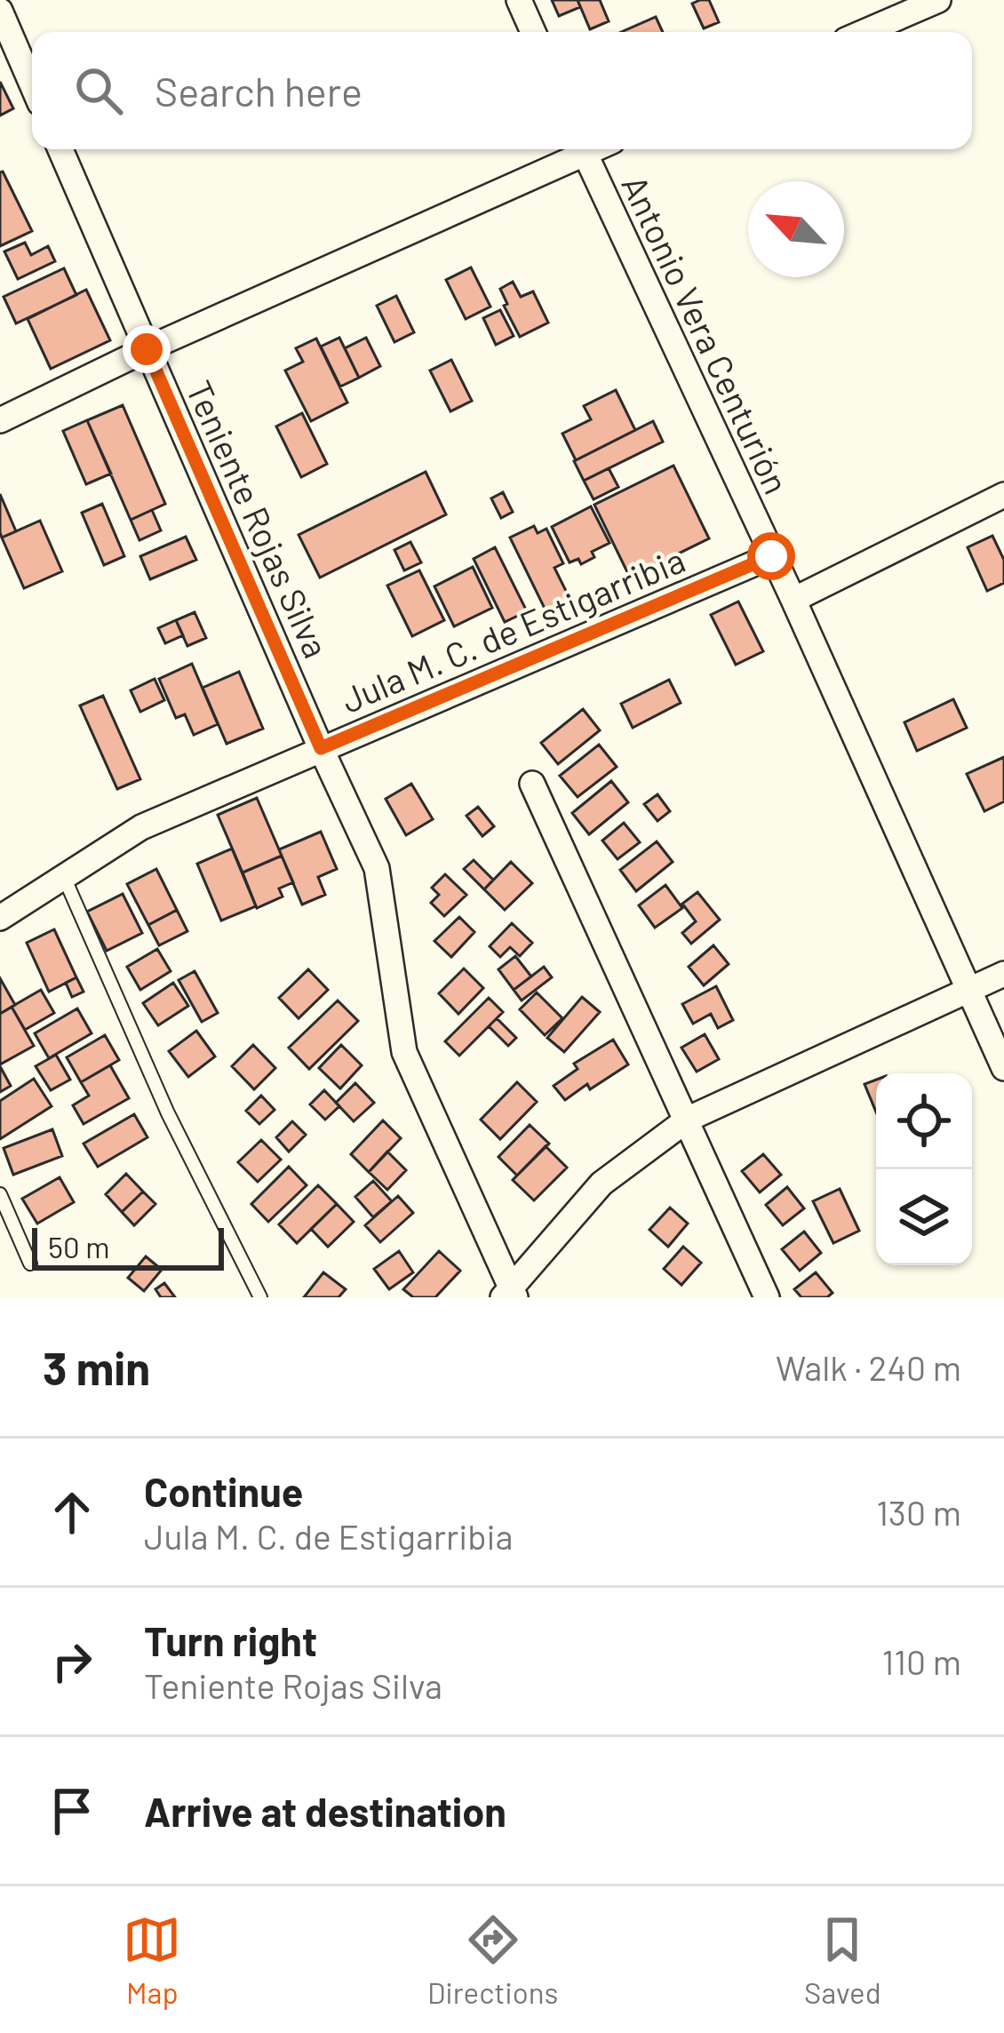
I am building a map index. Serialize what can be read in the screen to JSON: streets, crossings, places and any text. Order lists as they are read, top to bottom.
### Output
{
  "streets": {
    "street": ["Antonio Vera Centurión", "Teniente Rojas Silva", "Jula M. C. de Estigarribia"]
  },
  "crossings": [
    ["Antonio Vera Centurión", "Jula M. C. de Estigarribia"],
    ["Teniente Rojas Silva", "Jula M. C. de Estigarribia"]
  ],
  "scale_bar": "50 m",
  "north": "top left",
  "page": {
    "search": "Search here",
    "scale": "50 m",
    "heading": ["3 min", "Walk · 240 m"],
    "list": [
      ["Continue", "Jula M. C. de Estigarribia", "130 m"],
      ["Turn right", "Teniente Rojas Silva", "110 m"],
      "Arrive at destination"
    ],
    "nav": ["Map", "Directions", "Saved"]
  }
}
